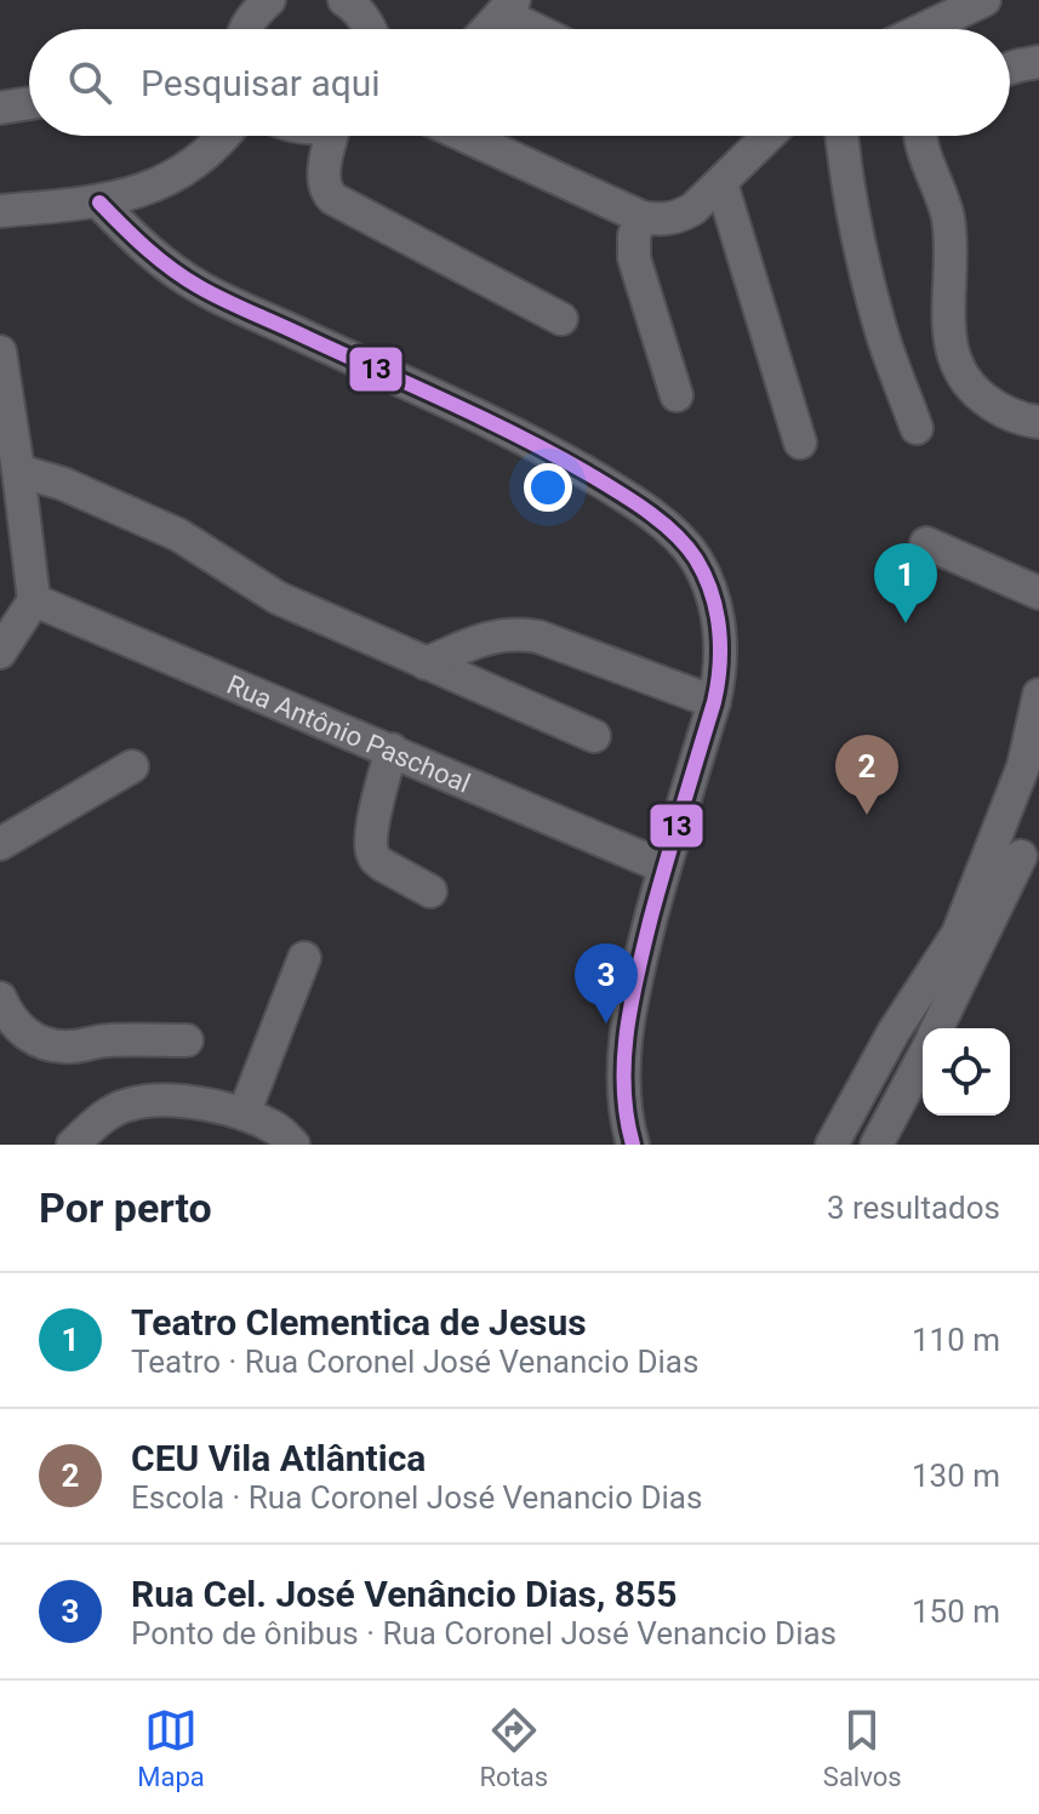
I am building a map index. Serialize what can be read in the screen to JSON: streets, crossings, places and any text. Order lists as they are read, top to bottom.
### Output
{
  "streets": {
    "street": ["Rua Antônio Paschoal"]
  },
  "lines": ["transit line 13"],
  "page": {
    "search": "Pesquisar aqui",
    "pins": ["1", "2", "3"],
    "heading": ["Por perto", "3 resultados"],
    "list": [
      {
        "mark": "1",
        "name": "Teatro Clementica de Jesus",
        "note": "Teatro · Rua Coronel José Venancio Dias",
        "value": "110 m"
      },
      {
        "mark": "2",
        "name": "CEU Vila Atlântica",
        "note": "Escola · Rua Coronel José Venancio Dias",
        "value": "130 m"
      },
      {
        "mark": "3",
        "name": "Rua Cel. José Venâncio Dias, 855",
        "note": "Ponto de ônibus · Rua Coronel José Venancio Dias",
        "value": "150 m"
      }
    ],
    "nav": ["Mapa", "Rotas", "Salvos"]
  }
}
